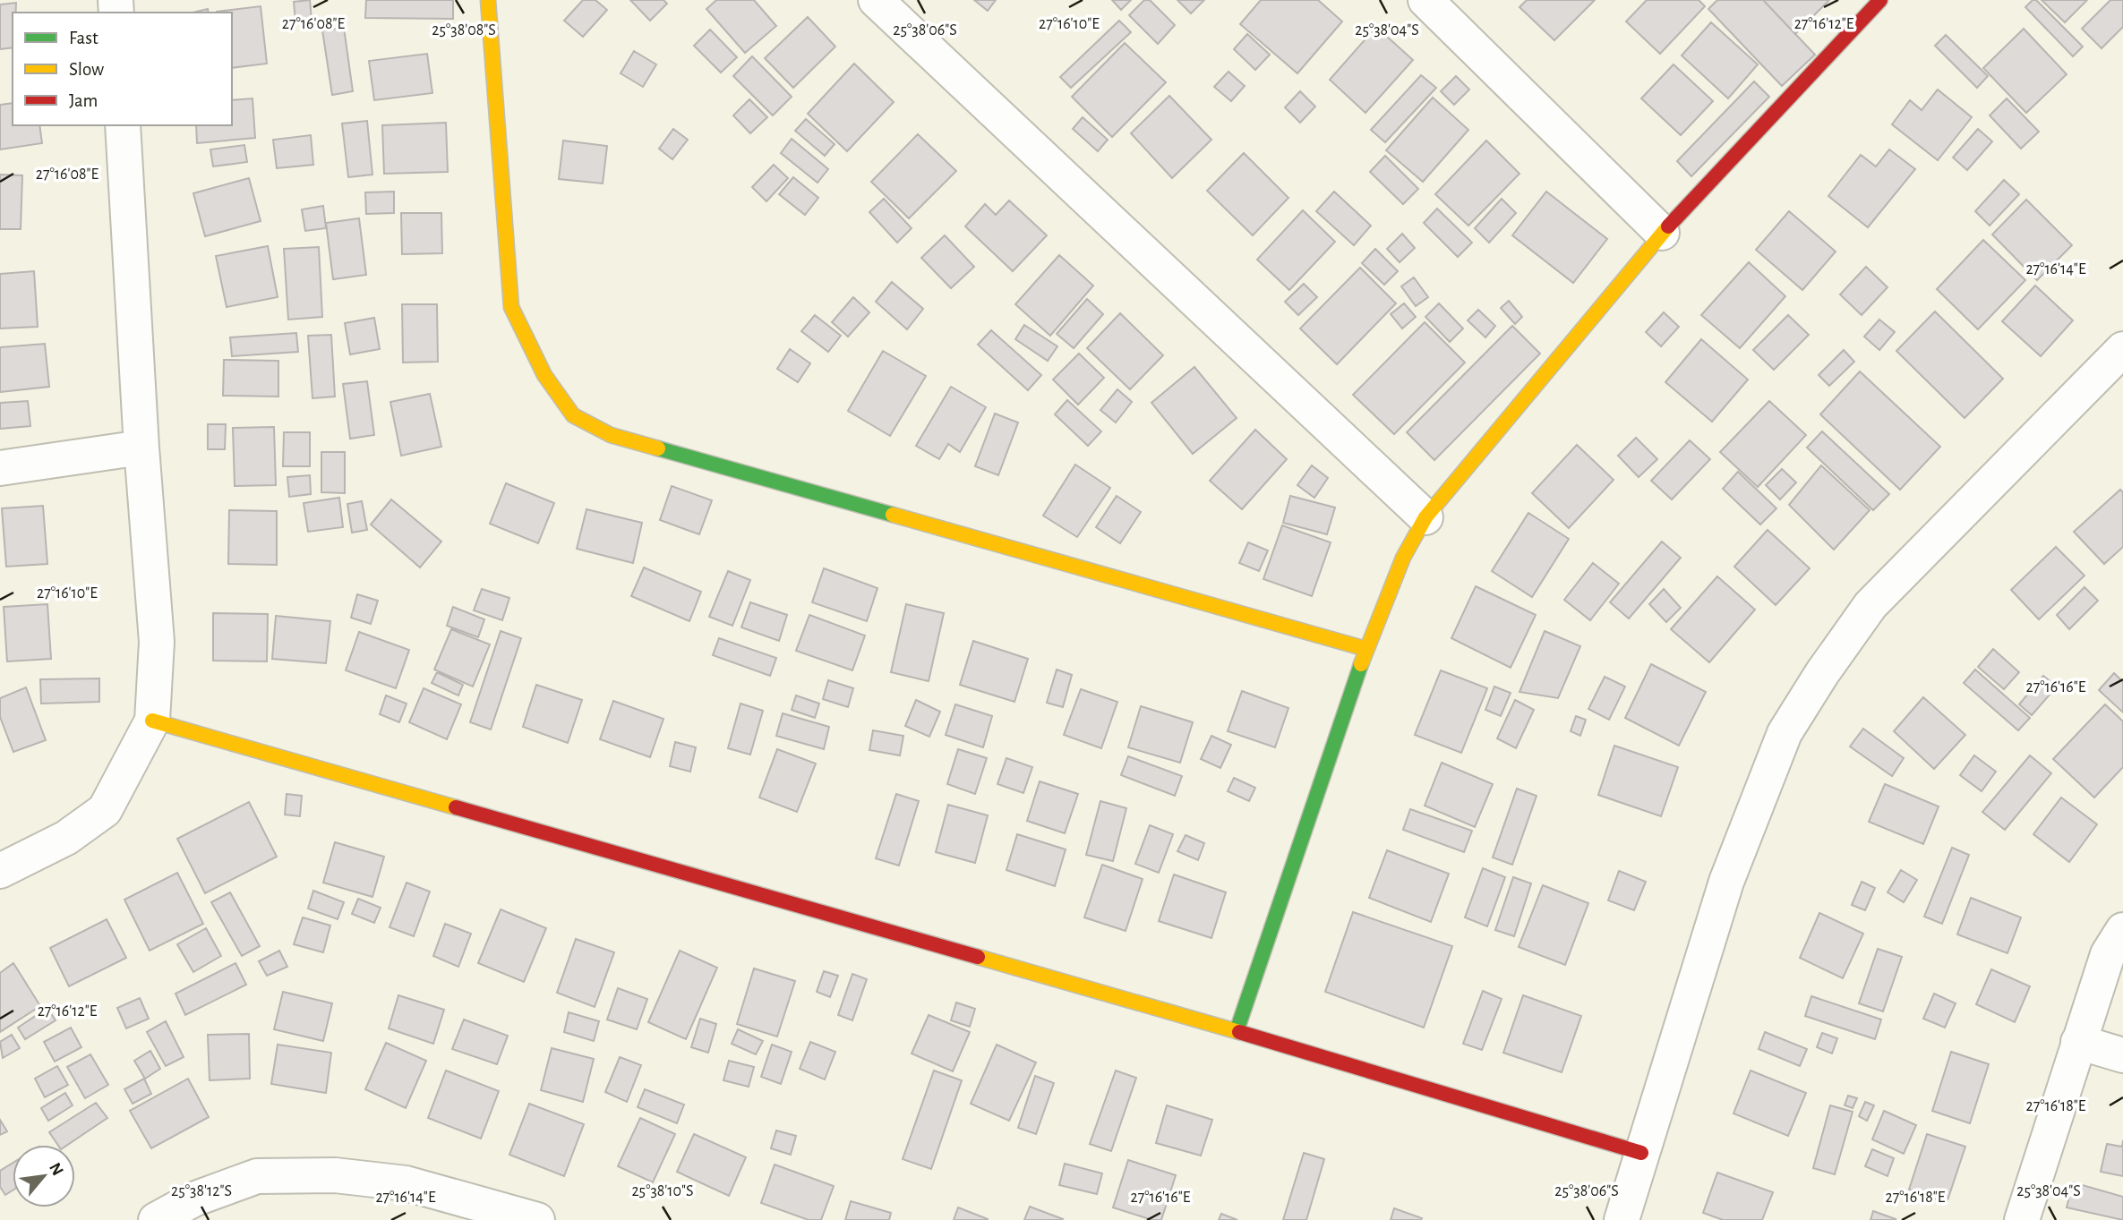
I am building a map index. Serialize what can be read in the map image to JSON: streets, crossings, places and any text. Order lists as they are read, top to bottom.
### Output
{
  "legend": ["Fast", "Slow", "Jam"],
  "north": "top right",
  "coordinates": [
    "27°16'08\"E",
    "27°16'10\"E",
    "27°16'12\"E",
    "25°38'08\"S",
    "25°38'06\"S",
    "25°38'04\"S",
    "27°16'14\"E",
    "27°16'16\"E",
    "27°16'18\"E",
    "25°38'12\"S",
    "25°38'10\"S"
  ]
}
